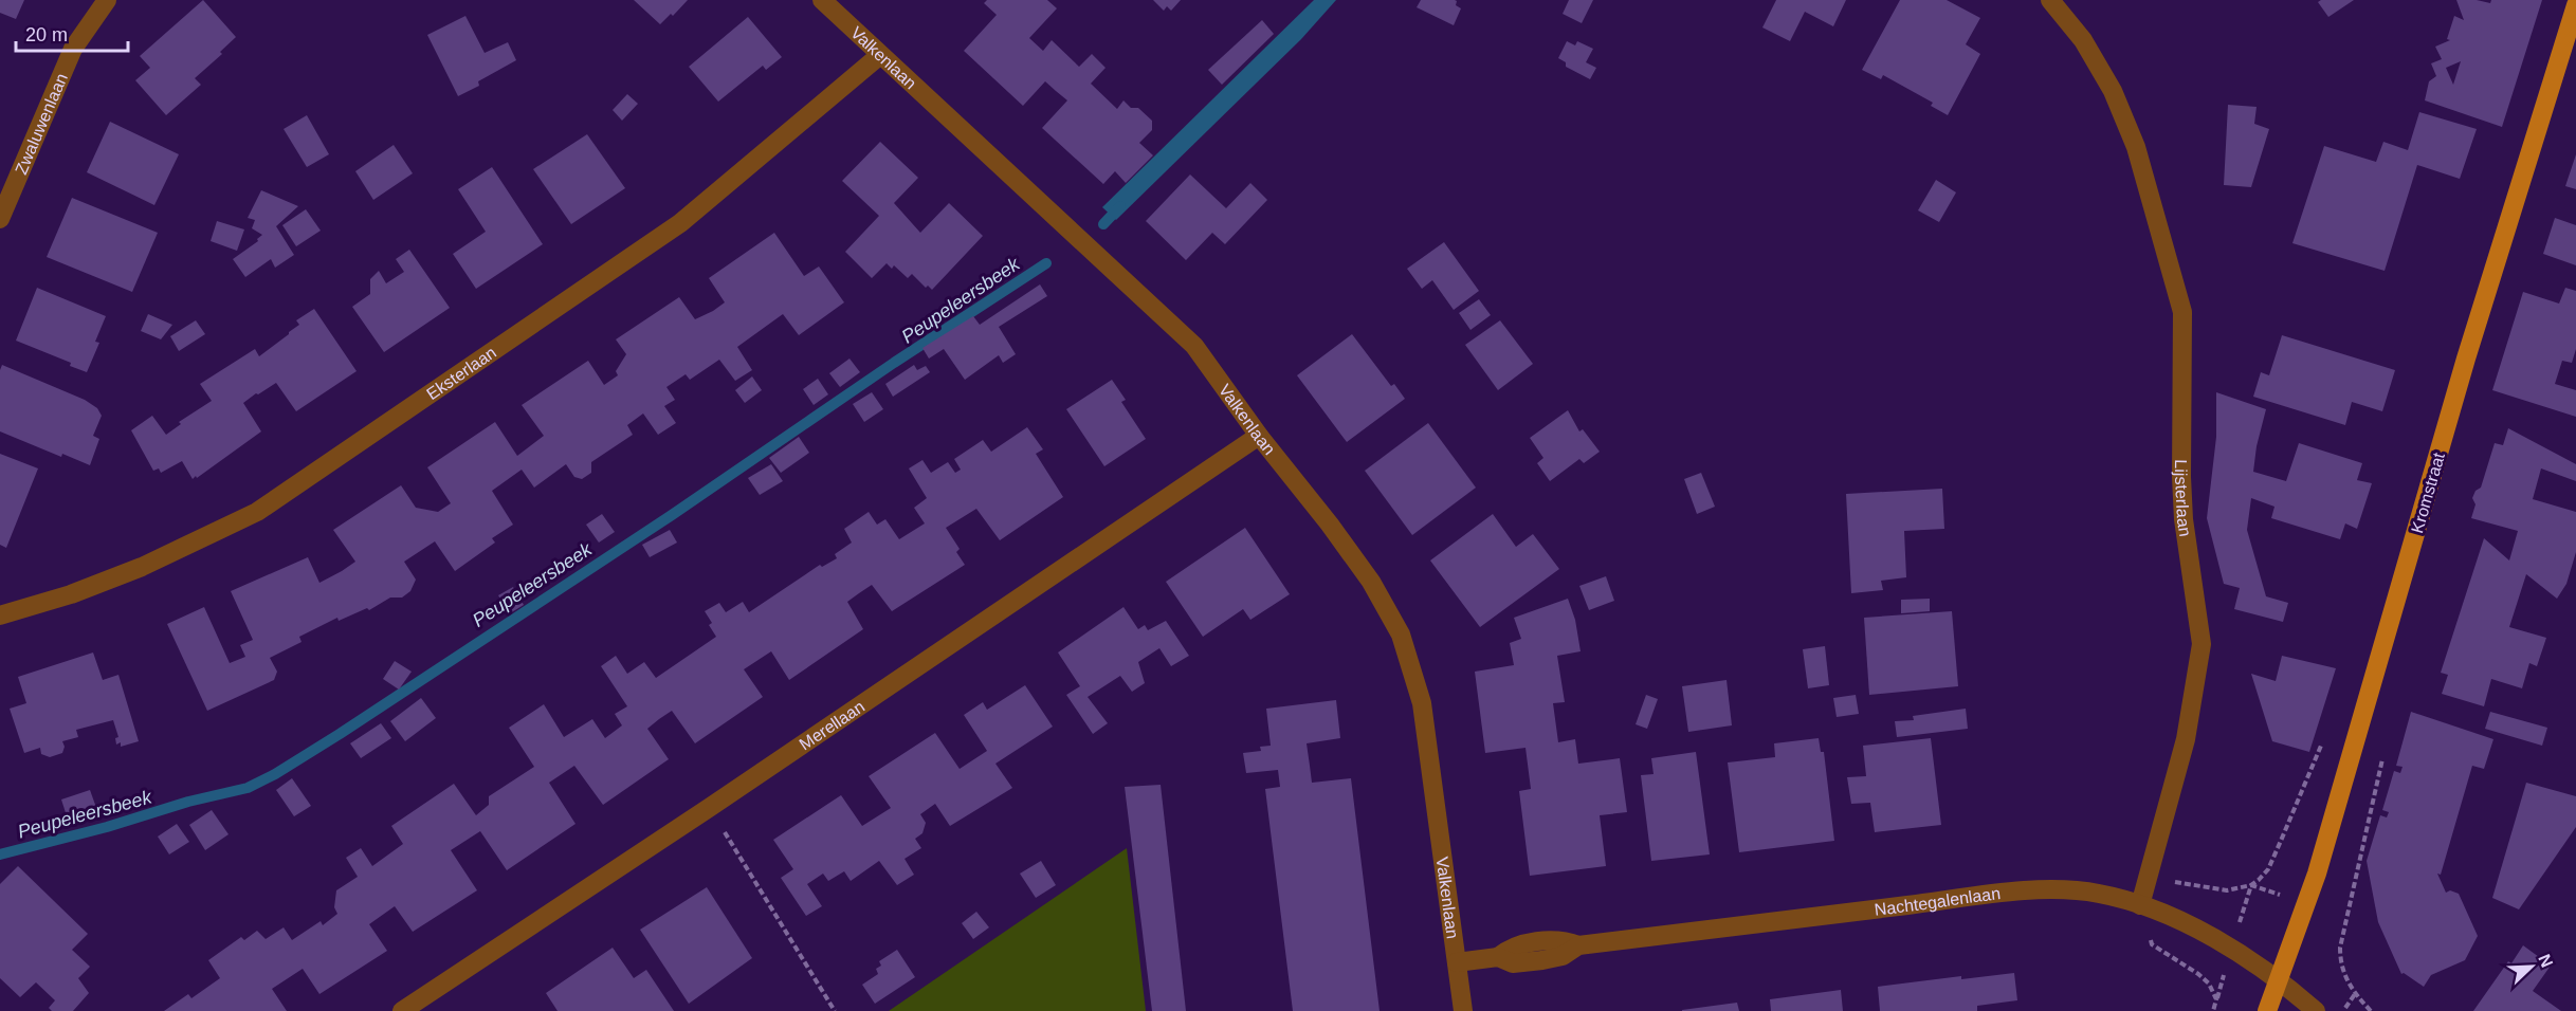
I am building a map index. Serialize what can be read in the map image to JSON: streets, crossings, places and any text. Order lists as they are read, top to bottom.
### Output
{
  "streets": {
    "main road": ["Kromstraat"],
    "street": [
      "Valkenlaan",
      "Zwaluwenlaan",
      "Eksterlaan",
      "Lijsterlaan",
      "Merellaan",
      "Nachtegalenlaan"
    ]
  },
  "crossings": [
    ["Valkenlaan", "Eksterlaan"],
    ["Valkenlaan", "Merellaan"],
    ["Valkenlaan", "Nachtegalenlaan"],
    ["Kromstraat", "Nachtegalenlaan"],
    ["Lijsterlaan", "Nachtegalenlaan"]
  ],
  "water": ["Peupeleersbeek"],
  "scale_bar": "20 m",
  "north": "top right"
}
